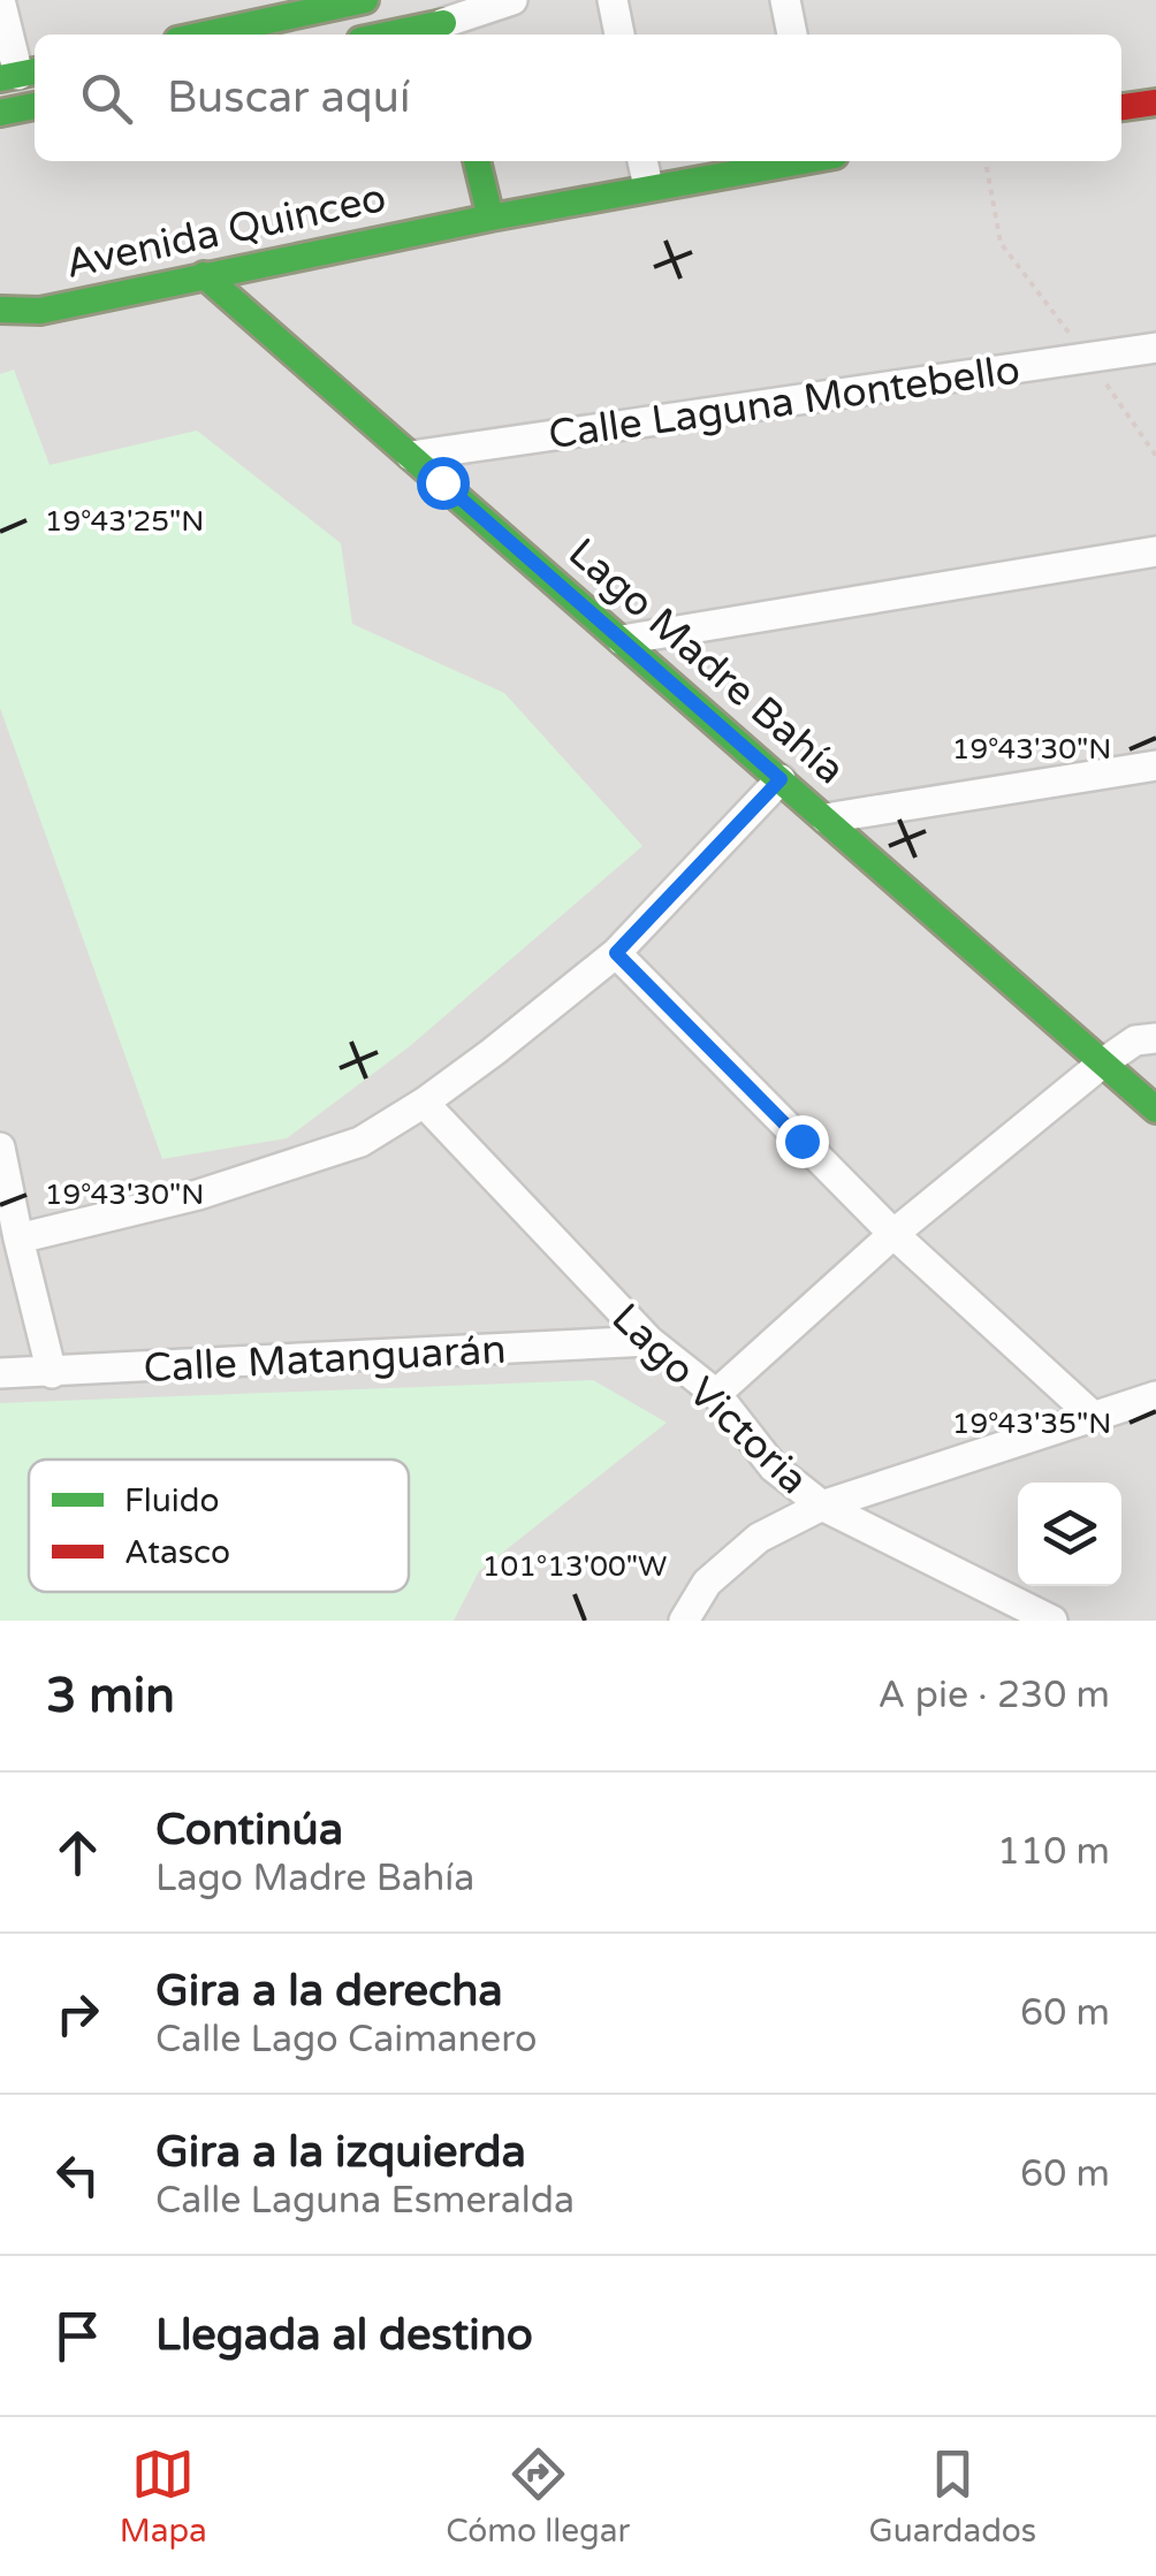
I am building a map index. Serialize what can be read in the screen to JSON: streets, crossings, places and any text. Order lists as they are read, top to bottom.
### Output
{
  "streets": {
    "street": [
      "Avenida Quinceo",
      "Calle Laguna Montebello",
      "Lago Madre Bahía",
      "Calle Matanguarán",
      "Lago Victoria"
    ]
  },
  "crossings": [
    ["Avenida Quinceo", "Lago Madre Bahía"],
    ["Calle Laguna Montebello", "Lago Madre Bahía"],
    ["Calle Matanguarán", "Lago Victoria"]
  ],
  "legend": ["Fluido", "Atasco"],
  "page": {
    "search": "Buscar aquí",
    "heading": ["3 min", "A pie · 230 m"],
    "list": [
      ["Continúa", "Lago Madre Bahía", "110 m"],
      ["Gira a la derecha", "Calle Lago Caimanero", "60 m"],
      ["Gira a la izquierda", "Calle Laguna Esmeralda", "60 m"],
      "Llegada al destino"
    ],
    "nav": ["Mapa", "Cómo llegar", "Guardados"]
  },
  "coordinates": [
    "19°43'25\"N",
    "19°43'30\"N",
    "19°43'35\"N",
    "101°13'00\"W"
  ]
}
